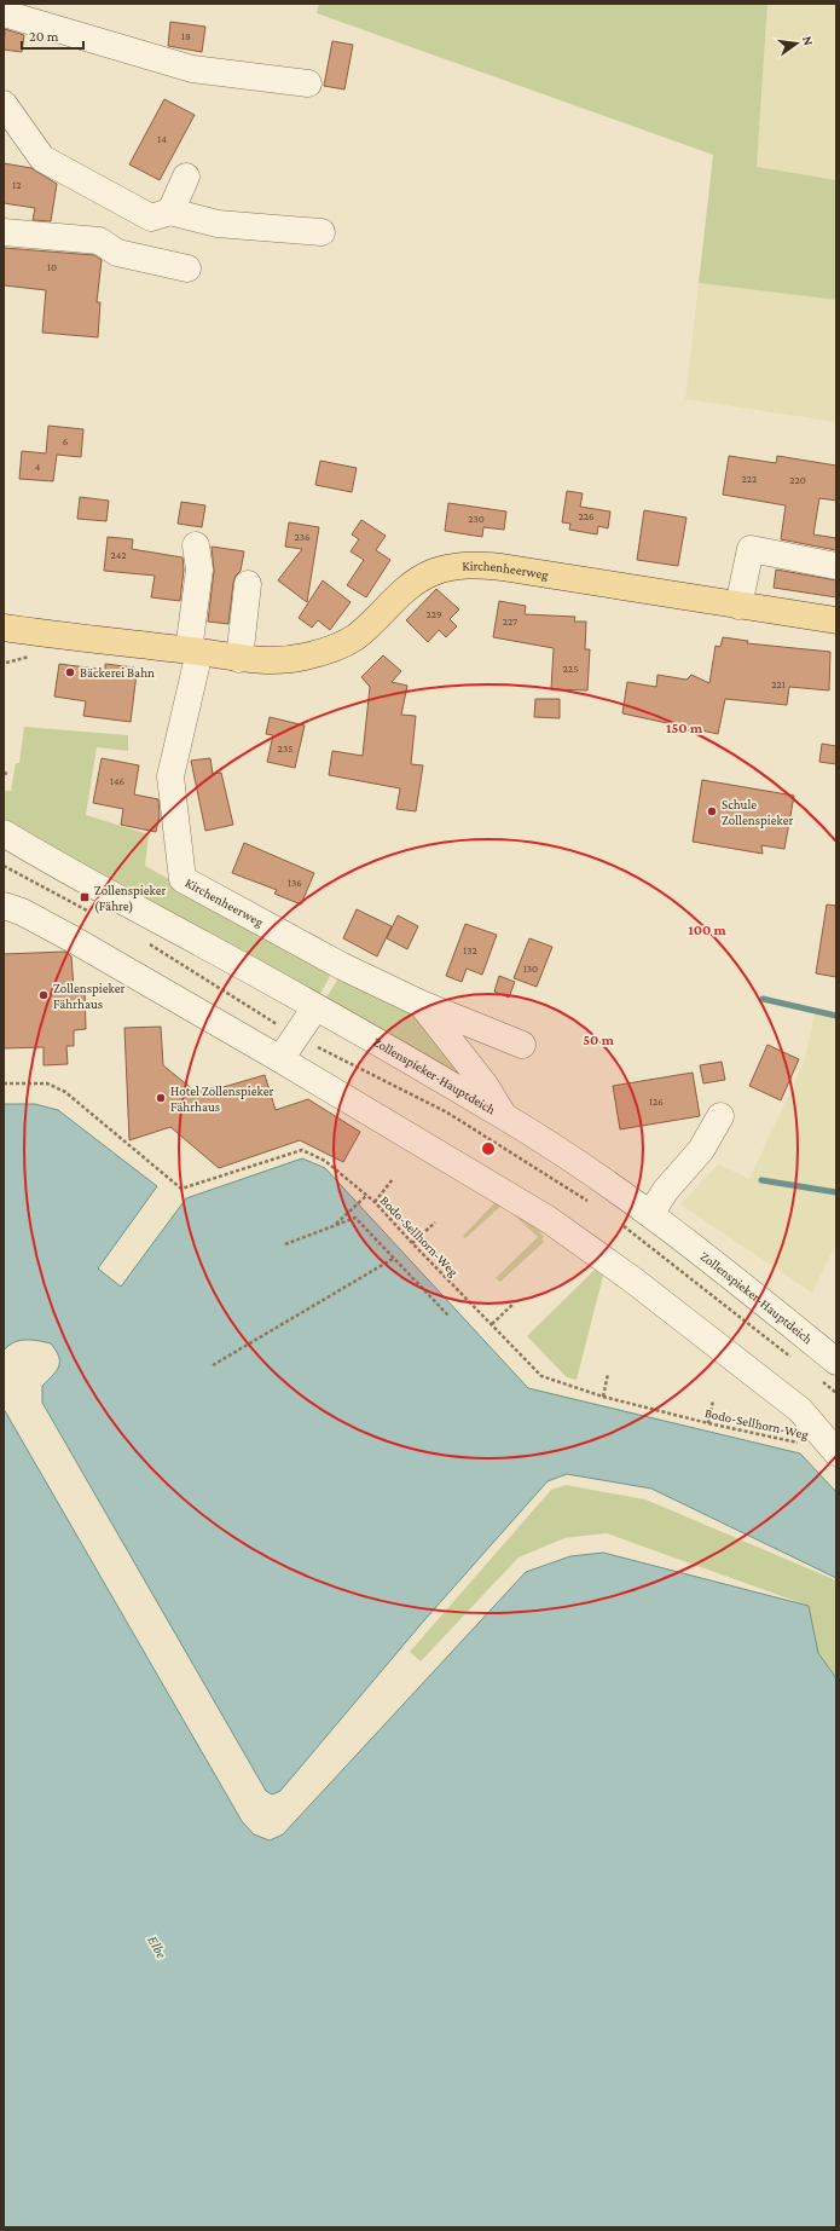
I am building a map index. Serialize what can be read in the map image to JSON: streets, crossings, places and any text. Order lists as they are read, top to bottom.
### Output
{
  "streets": {
    "main road": ["Kirchenheerweg"],
    "street": ["Zollenspieker-Hauptdeich"],
    "path": ["Bodo-Sellhorn-Weg"]
  },
  "crossings": [
    ["Kirchenheerweg", "Zollenspieker-Hauptdeich"]
  ],
  "water": ["Elbe"],
  "places": {
    "other": [
      "Bäckerei Bahn",
      "Schule Zollenspieker",
      "Zollenspieker Fährhaus",
      "Hotel Zollenspieker Fährhaus"
    ],
    "transit": ["Zollenspieker (Fähre)"]
  },
  "house_numbers": [
    "18",
    "14",
    "12",
    "10",
    "6",
    "4",
    "222",
    "220",
    "226",
    "230",
    "236",
    "242",
    "229",
    "227",
    "225",
    "221",
    "235",
    "146",
    "136",
    "132",
    "130",
    "126"
  ],
  "scale_bar": "20 m",
  "north": "right",
  "rings": ["150 m", "100 m", "50 m"]
}
